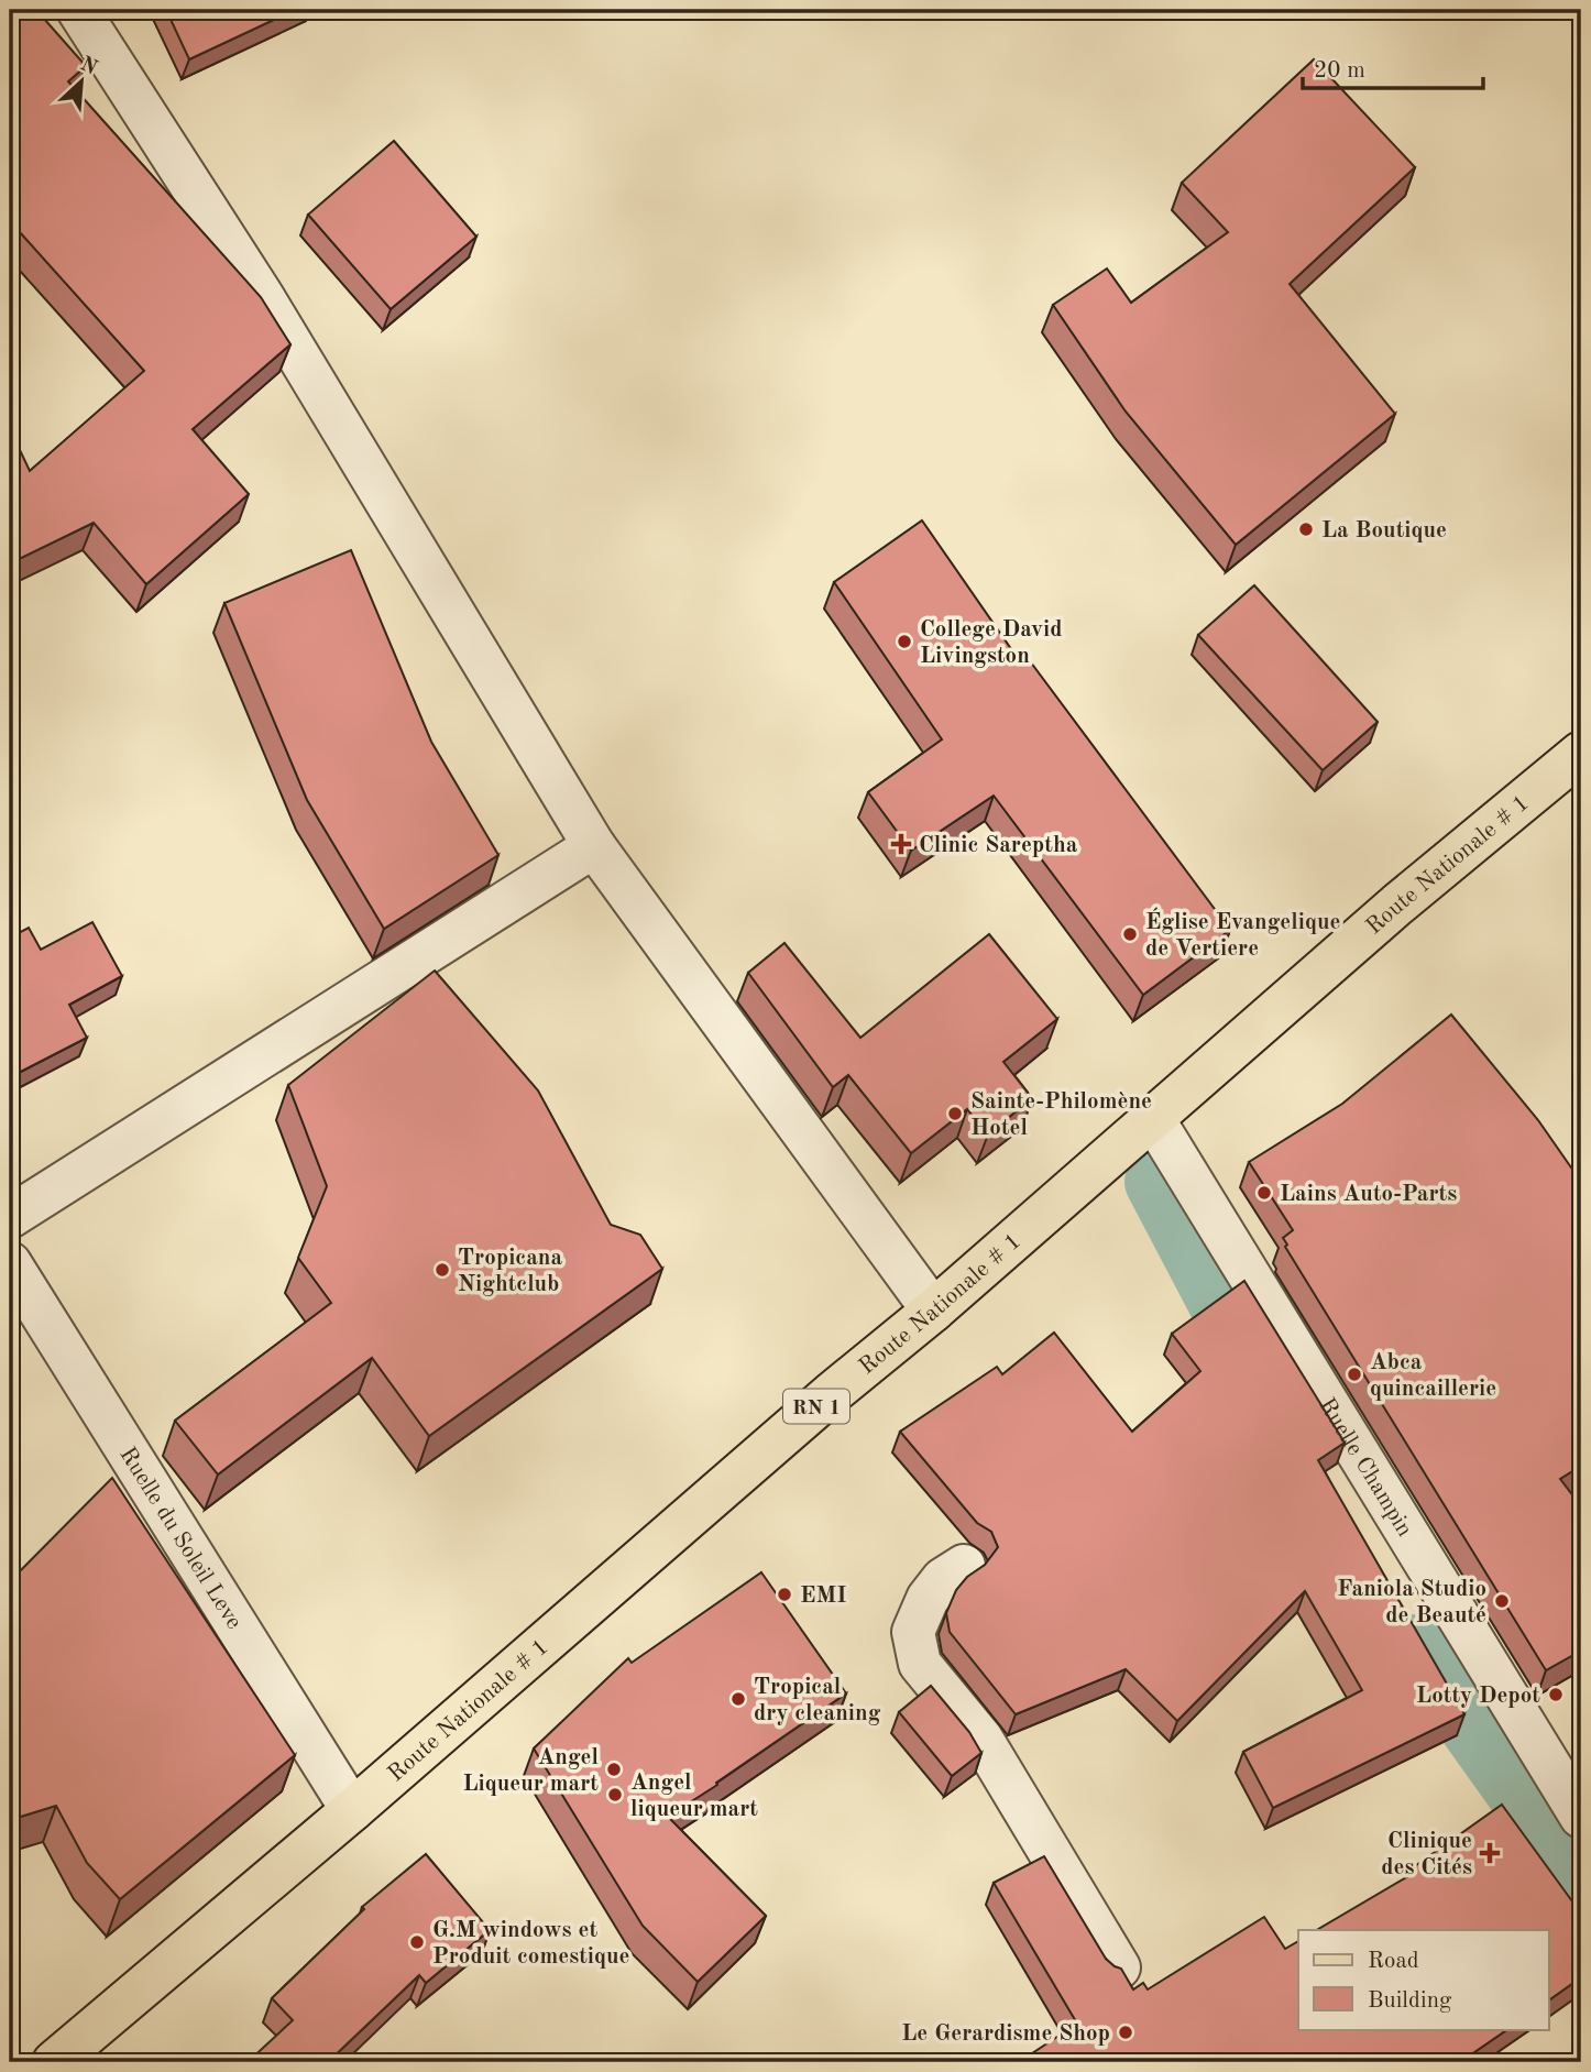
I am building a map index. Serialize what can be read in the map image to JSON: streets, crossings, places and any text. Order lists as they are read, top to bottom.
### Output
{
  "streets": {
    "main road": ["Route Nationale # 1", "RN 1"],
    "street": ["Ruelle Champin", "Ruelle du Soleil Leve"]
  },
  "crossings": [
    ["Route Nationale # 1", "Ruelle Champin"],
    ["Route Nationale # 1", "Ruelle du Soleil Leve"]
  ],
  "places": {
    "other": [
      "La Boutique",
      "College David Livingston",
      "Église Evangelique de Vertiere",
      "Sainte-Philomène Hotel",
      "Lains Auto-Parts",
      "Tropicana Nightclub",
      "Abca quincaillerie",
      "EMI",
      "Faniola Studio de Beauté",
      "Lotty Depot",
      "Tropical dry cleaning",
      "Angel Liqueur mart",
      "Angel liqueur mart",
      "G.M windows et Produit comestique",
      "Le Gerardisme Shop"
    ],
    "health": ["Clinic Sareptha", "Clinique des Cités"]
  },
  "legend": ["Road", "Building"],
  "scale_bar": "20 m",
  "north": "top right"
}
